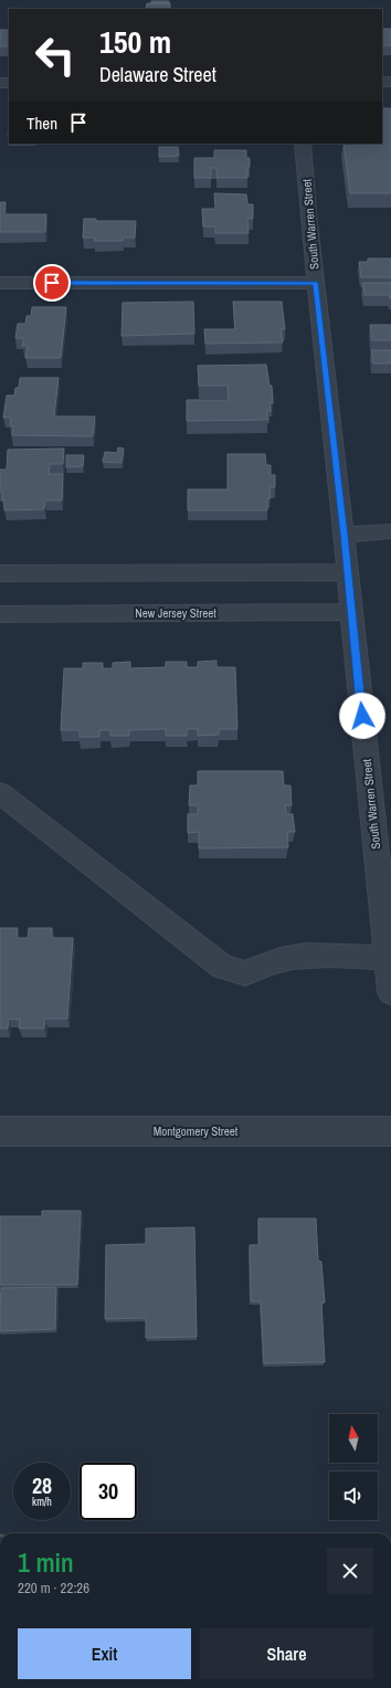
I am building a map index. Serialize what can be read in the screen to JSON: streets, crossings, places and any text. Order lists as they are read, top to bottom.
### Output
{
  "streets": {
    "street": ["South Warren Street", "New Jersey Street", "Montgomery Street"]
  },
  "crossings": [
    ["South Warren Street", "New Jersey Street"]
  ],
  "north": "top",
  "page": {
    "turn": ["150 m", "Delaware Street"],
    "then": "Then",
    "speed": "28 km/h",
    "limit": "30",
    "heading": ["1 min", "220 m · 22:26"],
    "buttons": ["Exit", "Share"]
  }
}
